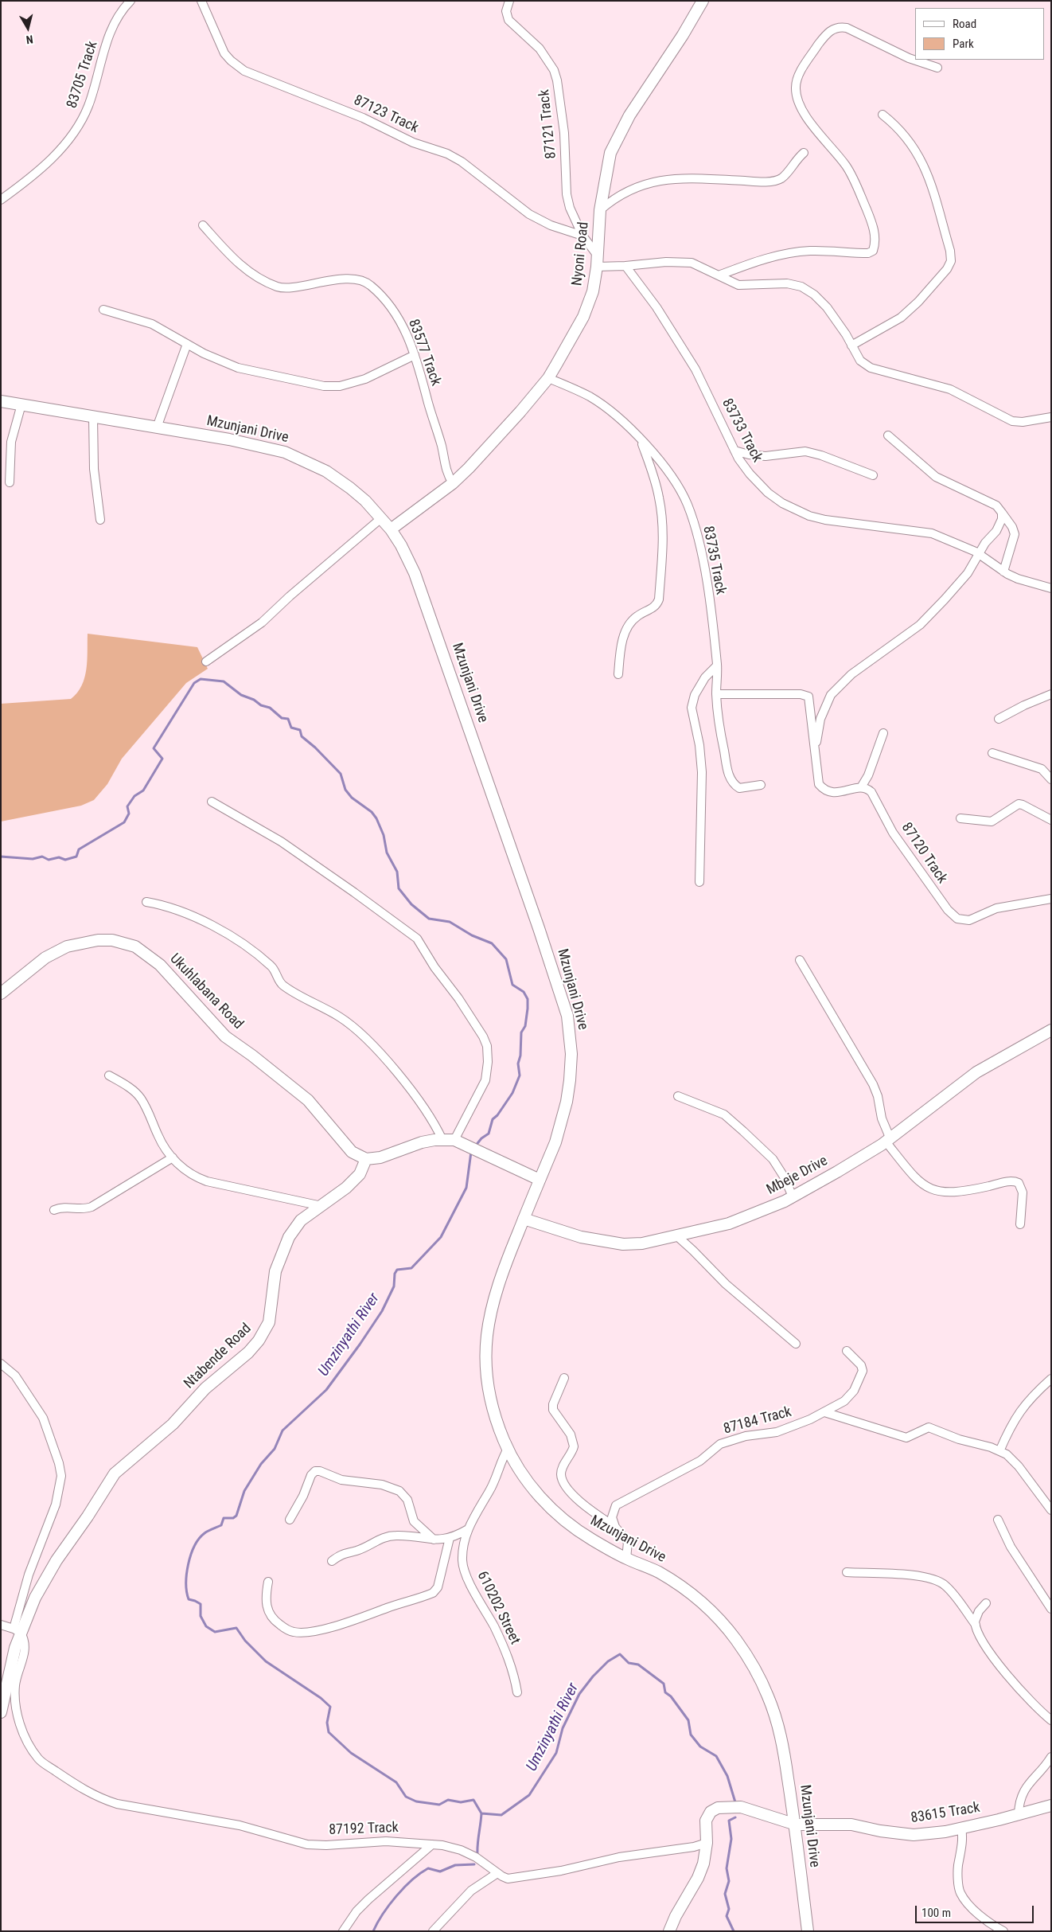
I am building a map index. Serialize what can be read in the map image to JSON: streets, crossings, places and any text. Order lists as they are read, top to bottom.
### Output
{
  "streets": {
    "street": [
      "83705 Track",
      "87123 Track",
      "87121 Track",
      "Nyoni Road",
      "83577 Track",
      "Mzunjani Drive",
      "83733 Track",
      "83735 Track",
      "87120 Track",
      "Ukuhlabana Road",
      "Mbeje Drive",
      "Ntabende Road",
      "87184 Track",
      "610202 Street",
      "83615 Track",
      "87192 Track"
    ]
  },
  "crossings": [
    ["87123 Track", "87121 Track"],
    ["87121 Track", "Nyoni Road"],
    ["Nyoni Road", "83577 Track"],
    ["Nyoni Road", "Mzunjani Drive"],
    ["Nyoni Road", "83735 Track"],
    ["Mzunjani Drive", "Mbeje Drive"],
    ["Mzunjani Drive", "610202 Street"],
    ["Mzunjani Drive", "83615 Track"],
    ["Ukuhlabana Road", "Ntabende Road"],
    ["Ntabende Road", "87192 Track"]
  ],
  "water": ["Umzinyathi River"],
  "legend": ["Road", "Park"],
  "scale_bar": "100 m",
  "north": "bottom"
}
